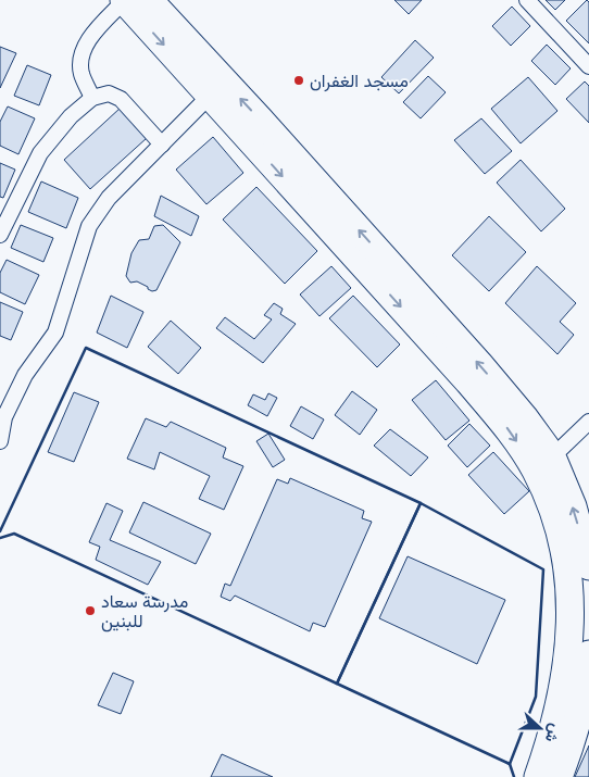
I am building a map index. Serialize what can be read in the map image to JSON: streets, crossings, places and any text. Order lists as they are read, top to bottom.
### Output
{
  "places": ["مسجد الغفران", "مدرسة سعاد للبنين"],
  "north": "right"
}
